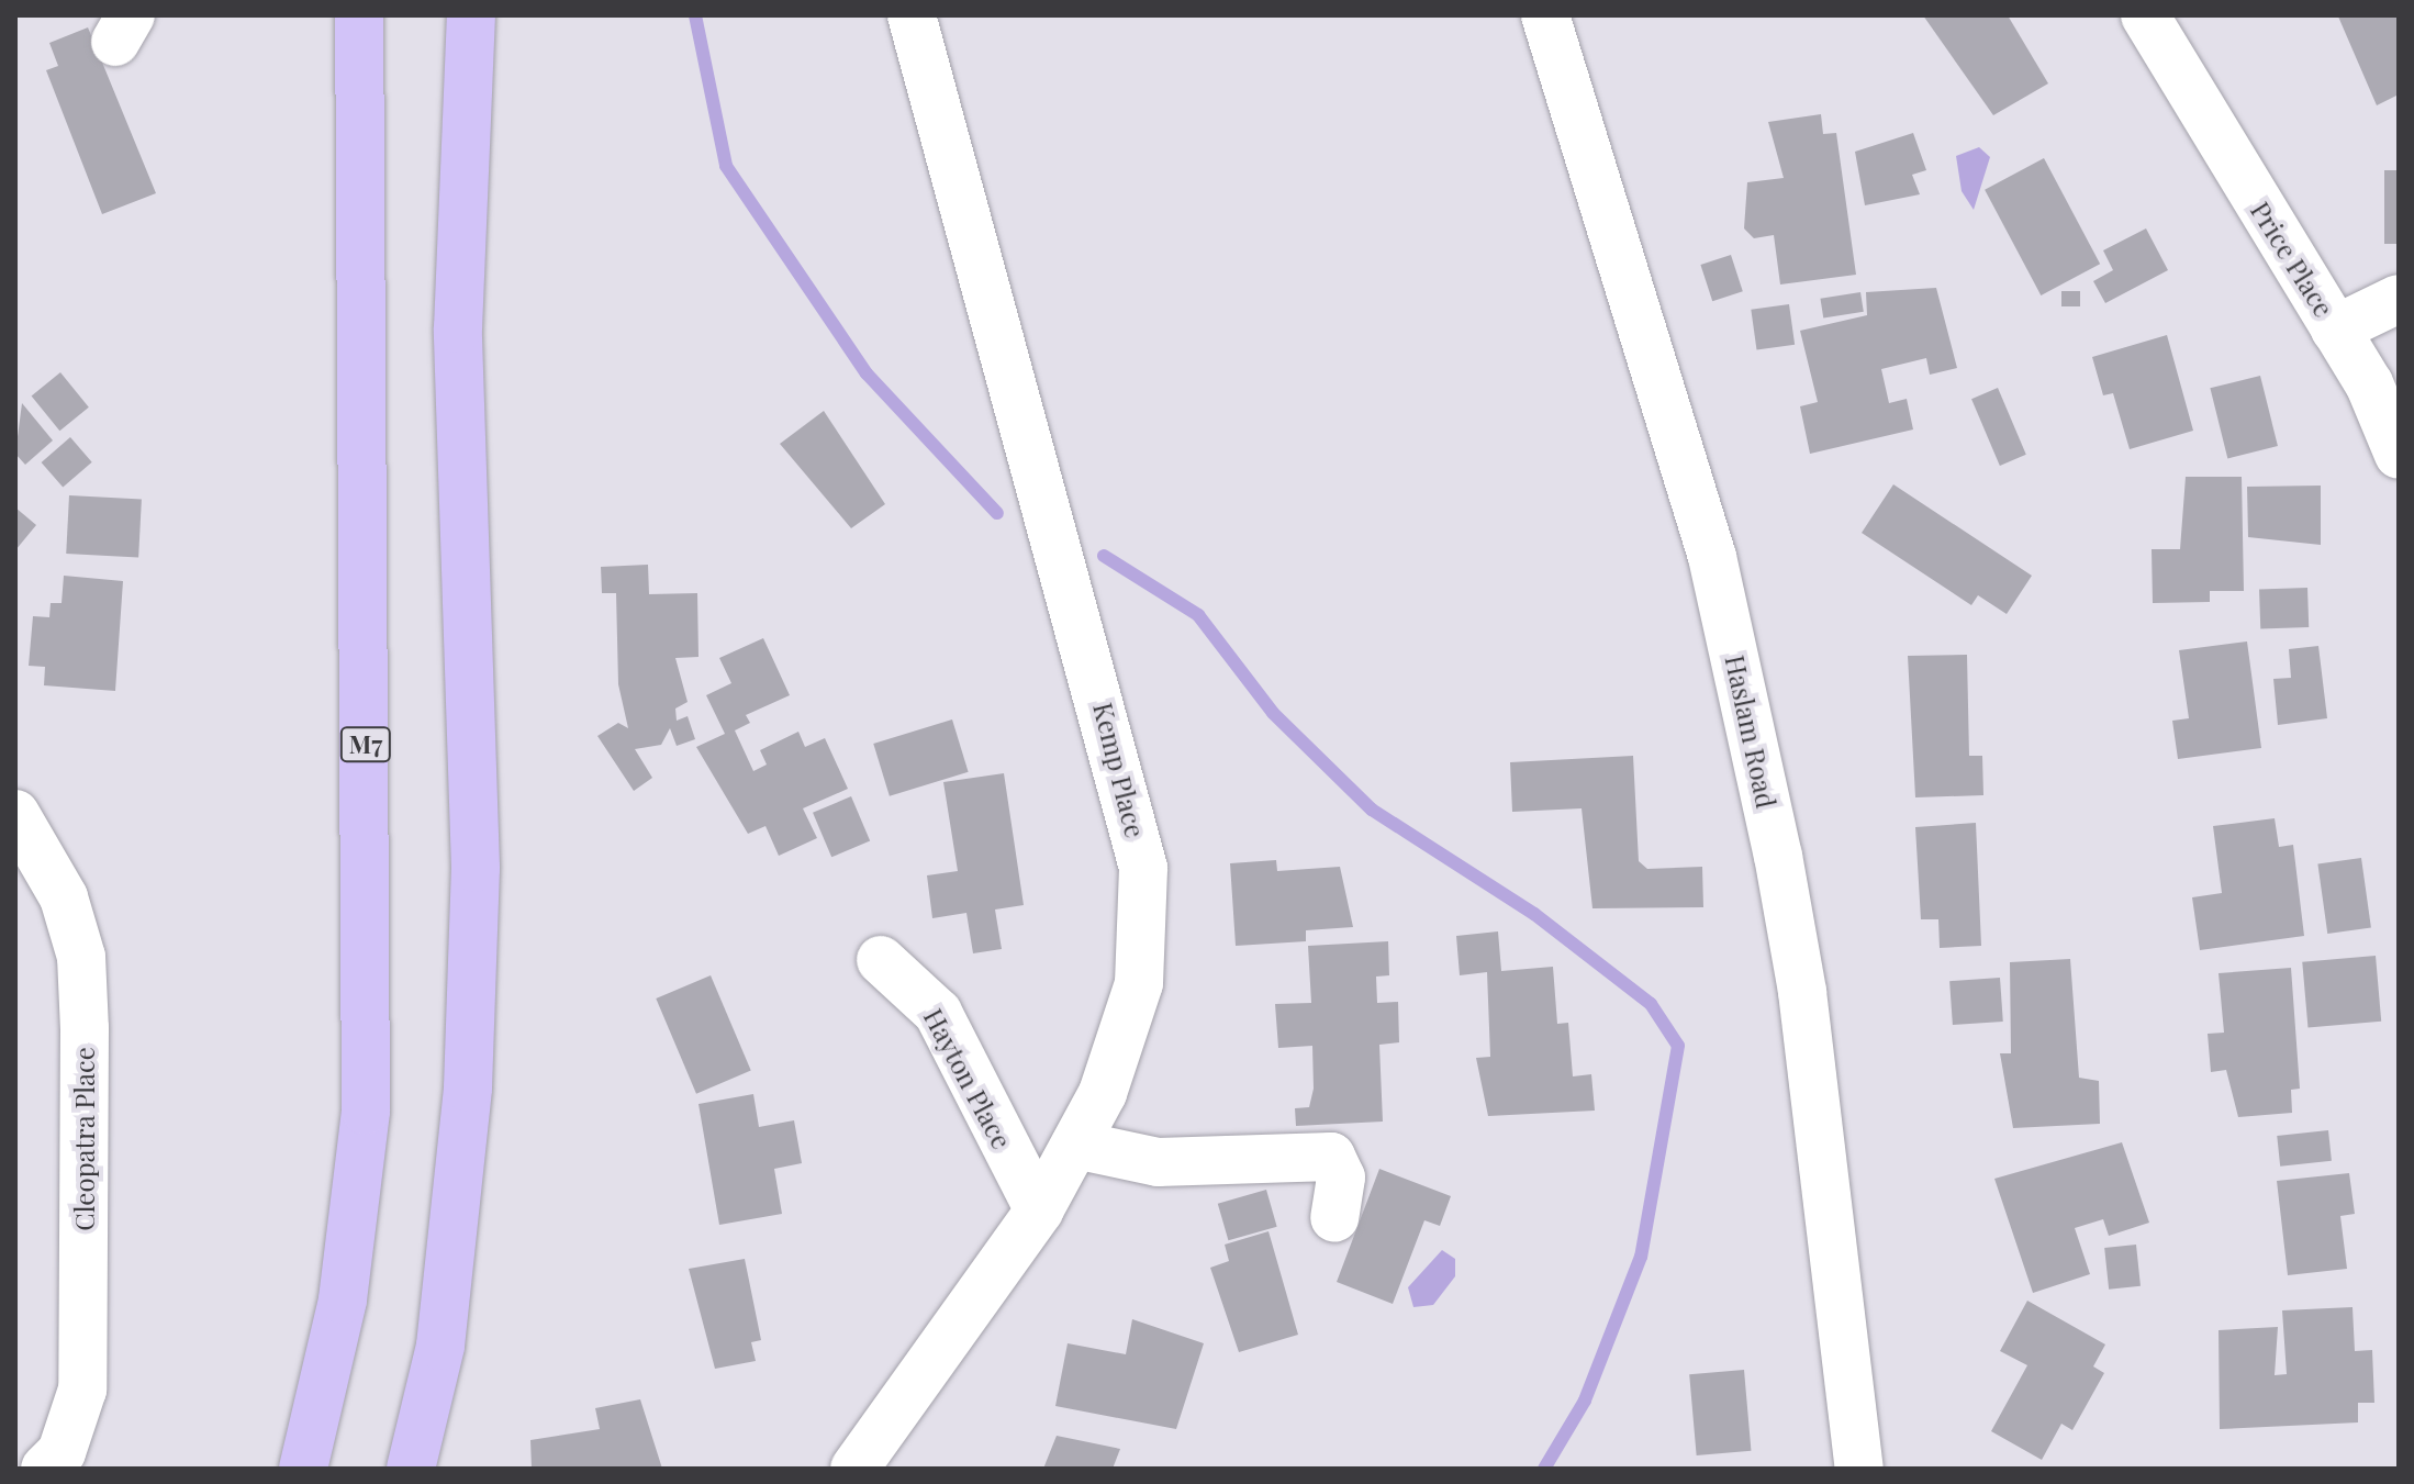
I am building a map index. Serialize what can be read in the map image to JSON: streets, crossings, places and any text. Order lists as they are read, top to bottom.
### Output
{
  "streets": {
    "highway": ["M7"],
    "street": [
      "Price Place",
      "Haslam Road",
      "Kemp Place",
      "Hayton Place",
      "Cleopatra Place"
    ]
  },
  "crossings": [
    ["Kemp Place", "Hayton Place"]
  ]
}
